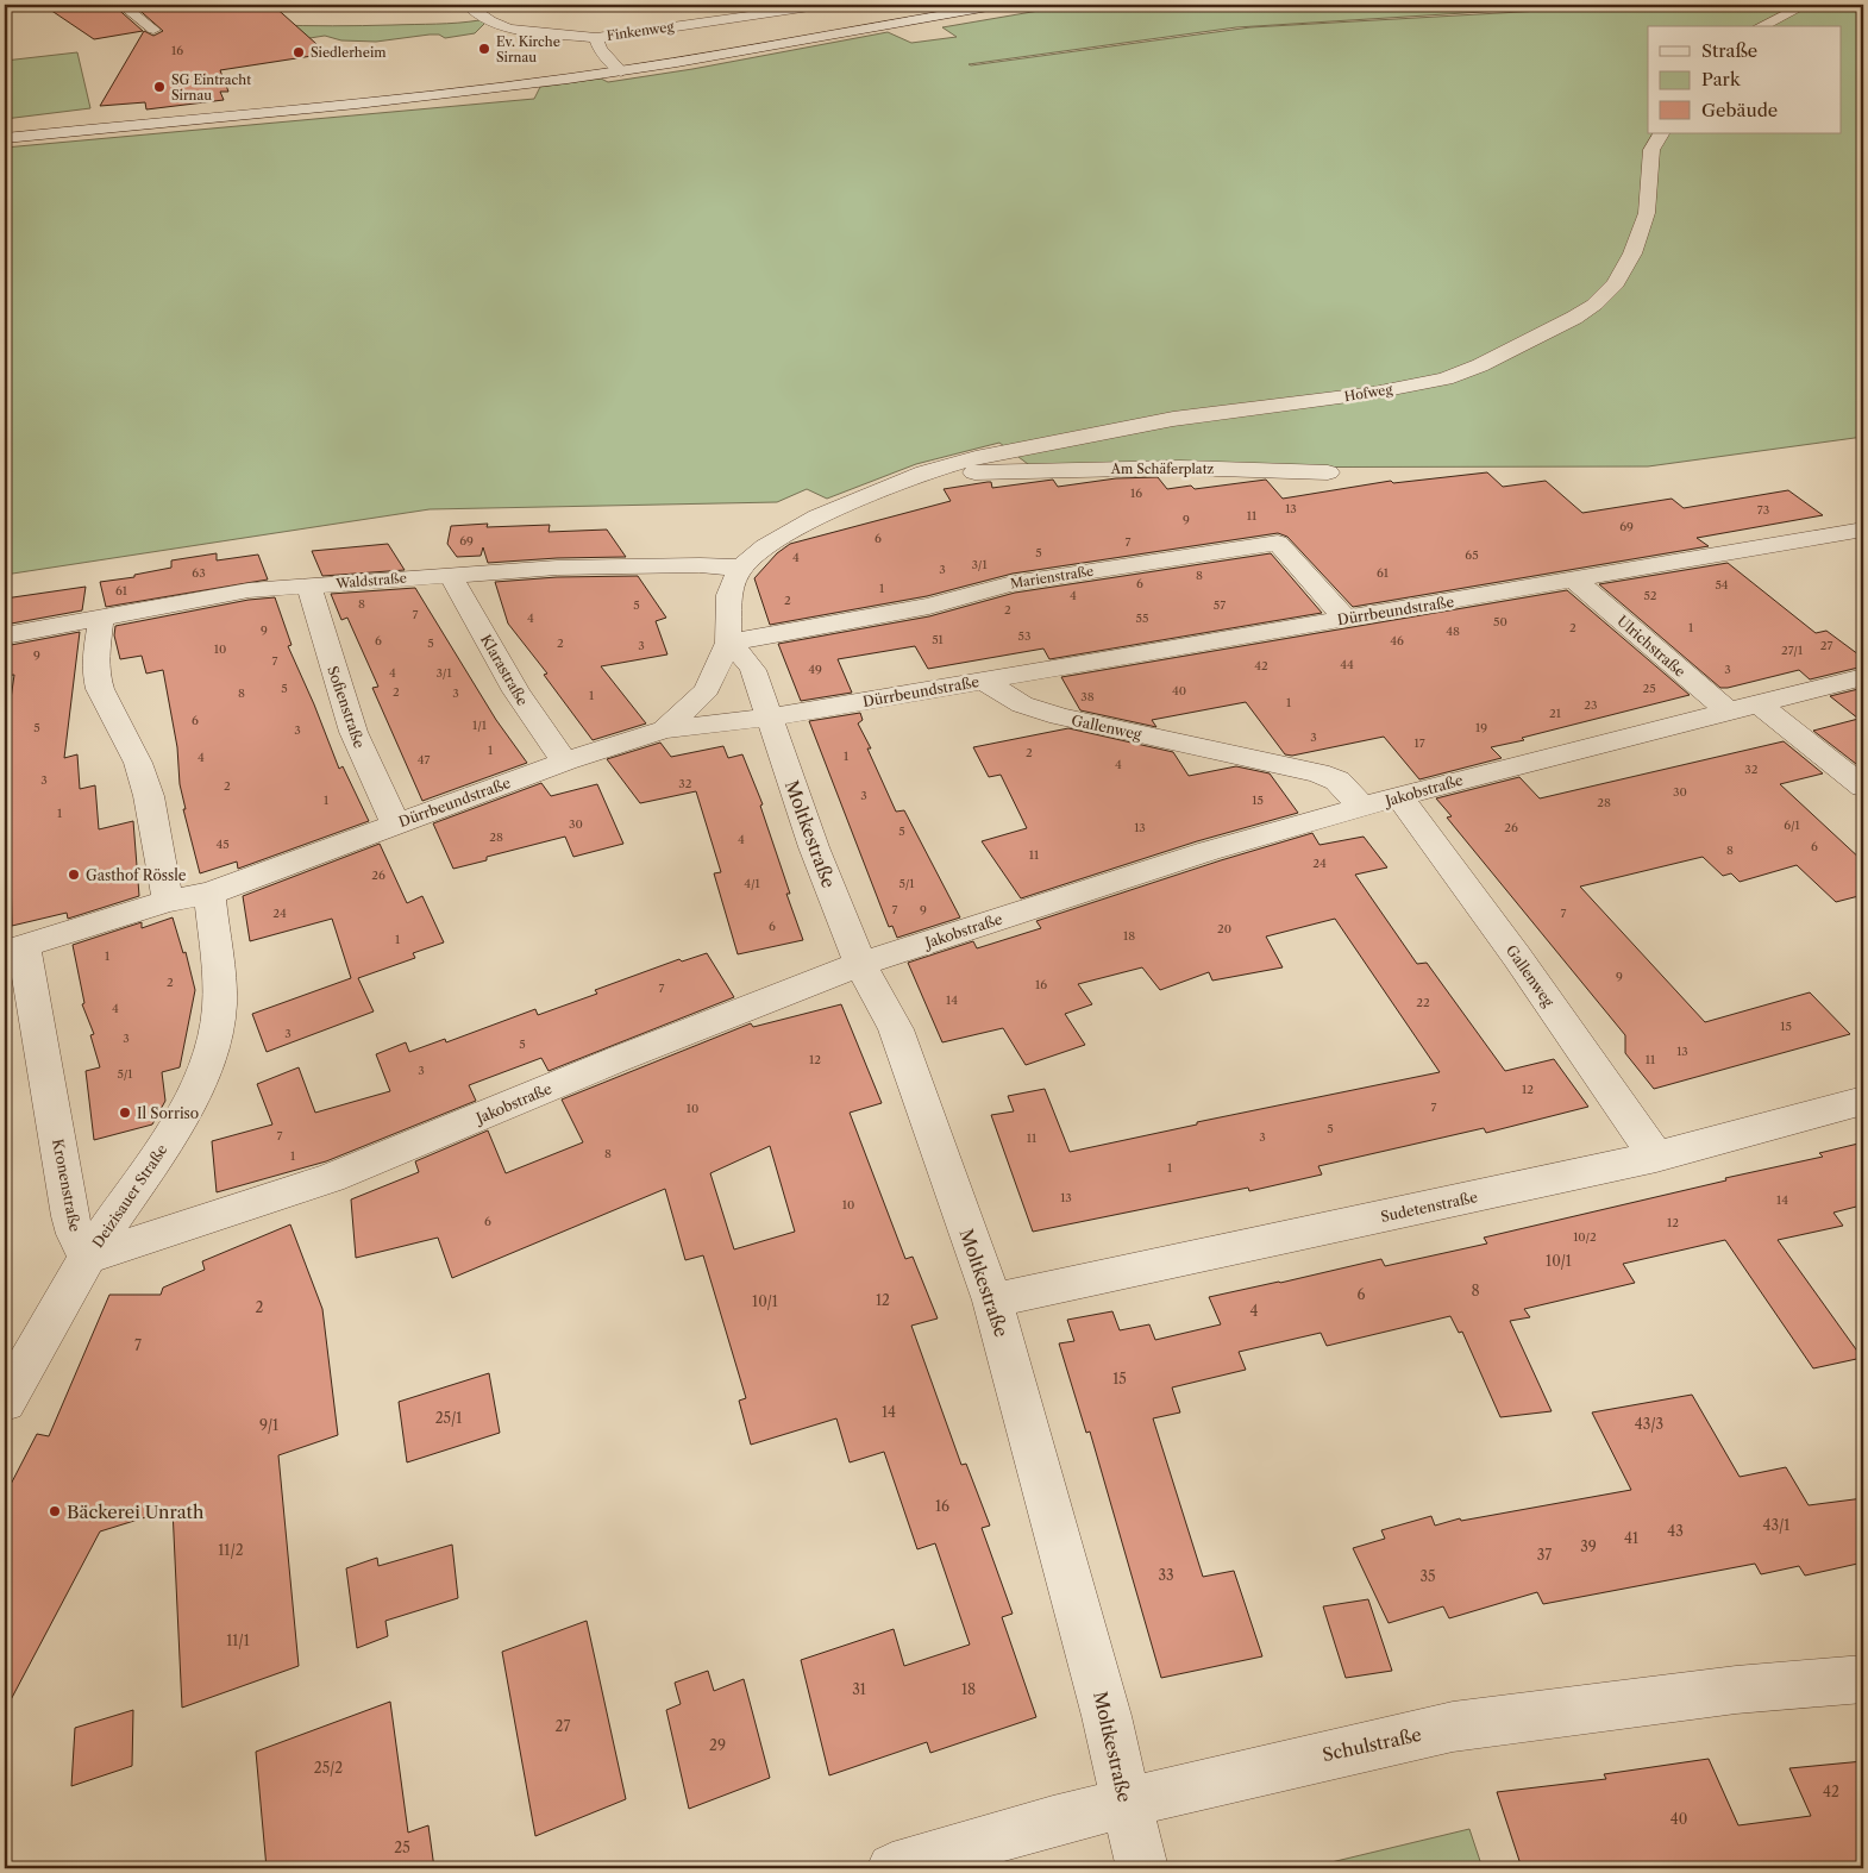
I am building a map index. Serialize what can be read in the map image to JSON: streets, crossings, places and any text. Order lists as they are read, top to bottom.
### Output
{
  "streets": {
    "street": [
      "Finkenweg",
      "Hofweg",
      "Am Schäferplatz",
      "Marienstraße",
      "Waldstraße",
      "Dürrbeundstraße",
      "Ulrichstraße",
      "Klarastraße",
      "Sofienstraße",
      "Gallenweg",
      "Jakobstraße",
      "Moltkestraße",
      "Kronenstraße",
      "Deizisauer Straße",
      "Sudetenstraße",
      "Schulstraße"
    ]
  },
  "crossings": [
    ["Hofweg", "Am Schäferplatz"],
    ["Marienstraße", "Dürrbeundstraße"],
    ["Waldstraße", "Klarastraße"],
    ["Waldstraße", "Sofienstraße"],
    ["Dürrbeundstraße", "Ulrichstraße"],
    ["Dürrbeundstraße", "Klarastraße"],
    ["Dürrbeundstraße", "Sofienstraße"],
    ["Dürrbeundstraße", "Gallenweg"],
    ["Dürrbeundstraße", "Moltkestraße"],
    ["Dürrbeundstraße", "Kronenstraße"],
    ["Dürrbeundstraße", "Deizisauer Straße"],
    ["Ulrichstraße", "Jakobstraße"],
    ["Gallenweg", "Jakobstraße"],
    ["Gallenweg", "Sudetenstraße"],
    ["Jakobstraße", "Moltkestraße"],
    ["Jakobstraße", "Kronenstraße"],
    ["Jakobstraße", "Deizisauer Straße"],
    ["Moltkestraße", "Sudetenstraße"],
    ["Moltkestraße", "Schulstraße"],
    ["Kronenstraße", "Deizisauer Straße"]
  ],
  "places": [
    "Ev. Kirche Sirnau",
    "Siedlerheim",
    "SG Eintracht Sirnau",
    "Gasthof Rössle",
    "Il Sorriso",
    "Bäckerei Unrath"
  ],
  "house_numbers": [
    "16",
    "16",
    "13",
    "73",
    "11",
    "9",
    "69",
    "6",
    "69",
    "7",
    "5",
    "65",
    "4",
    "3/1",
    "3",
    "63",
    "61",
    "8",
    "6",
    "54",
    "1",
    "61",
    "4",
    "52",
    "2",
    "8",
    "5",
    "57",
    "2",
    "7",
    "4",
    "55",
    "50",
    "2",
    "1",
    "9",
    "48",
    "53",
    "51",
    "6",
    "46",
    "5",
    "2",
    "3",
    "27",
    "10",
    "27/1",
    "9",
    "7",
    "44",
    "42",
    "49",
    "3",
    "4",
    "3/1",
    "5",
    "25",
    "40",
    "2",
    "8",
    "3",
    "1",
    "38",
    "1",
    "23",
    "21",
    "6",
    "1/1",
    "5",
    "19",
    "3",
    "3",
    "17",
    "1",
    "2",
    "1",
    "4",
    "47",
    "4",
    "32",
    "3",
    "32",
    "2",
    "30",
    "3",
    "1",
    "15",
    "28",
    "1",
    "30",
    "6/1",
    "13",
    "26",
    "5",
    "28",
    "4",
    "45",
    "6",
    "8",
    "11",
    "24",
    "26",
    "4/1",
    "5/1",
    "7",
    "9",
    "24",
    "7",
    "6",
    "20",
    "18",
    "1",
    "1",
    "9",
    "2",
    "16",
    "7",
    "14",
    "22",
    "4",
    "15",
    "3",
    "3",
    "5",
    "13",
    "12",
    "11",
    "3",
    "5/1",
    "12",
    "7",
    "10",
    "5",
    "7",
    "3",
    "11",
    "8",
    "1",
    "1",
    "13",
    "14",
    "10",
    "6",
    "12",
    "10/2",
    "10/1",
    "8",
    "6",
    "12",
    "10/1",
    "2",
    "4",
    "7",
    "15",
    "14",
    "25/1",
    "43/3",
    "9/1",
    "16",
    "43/1",
    "43",
    "41",
    "39",
    "11/2",
    "37",
    "33",
    "35",
    "11/1",
    "31",
    "18",
    "27",
    "29",
    "25/2",
    "42",
    "40",
    "25"
  ],
  "legend": ["Straße", "Park", "Gebäude"]
}
